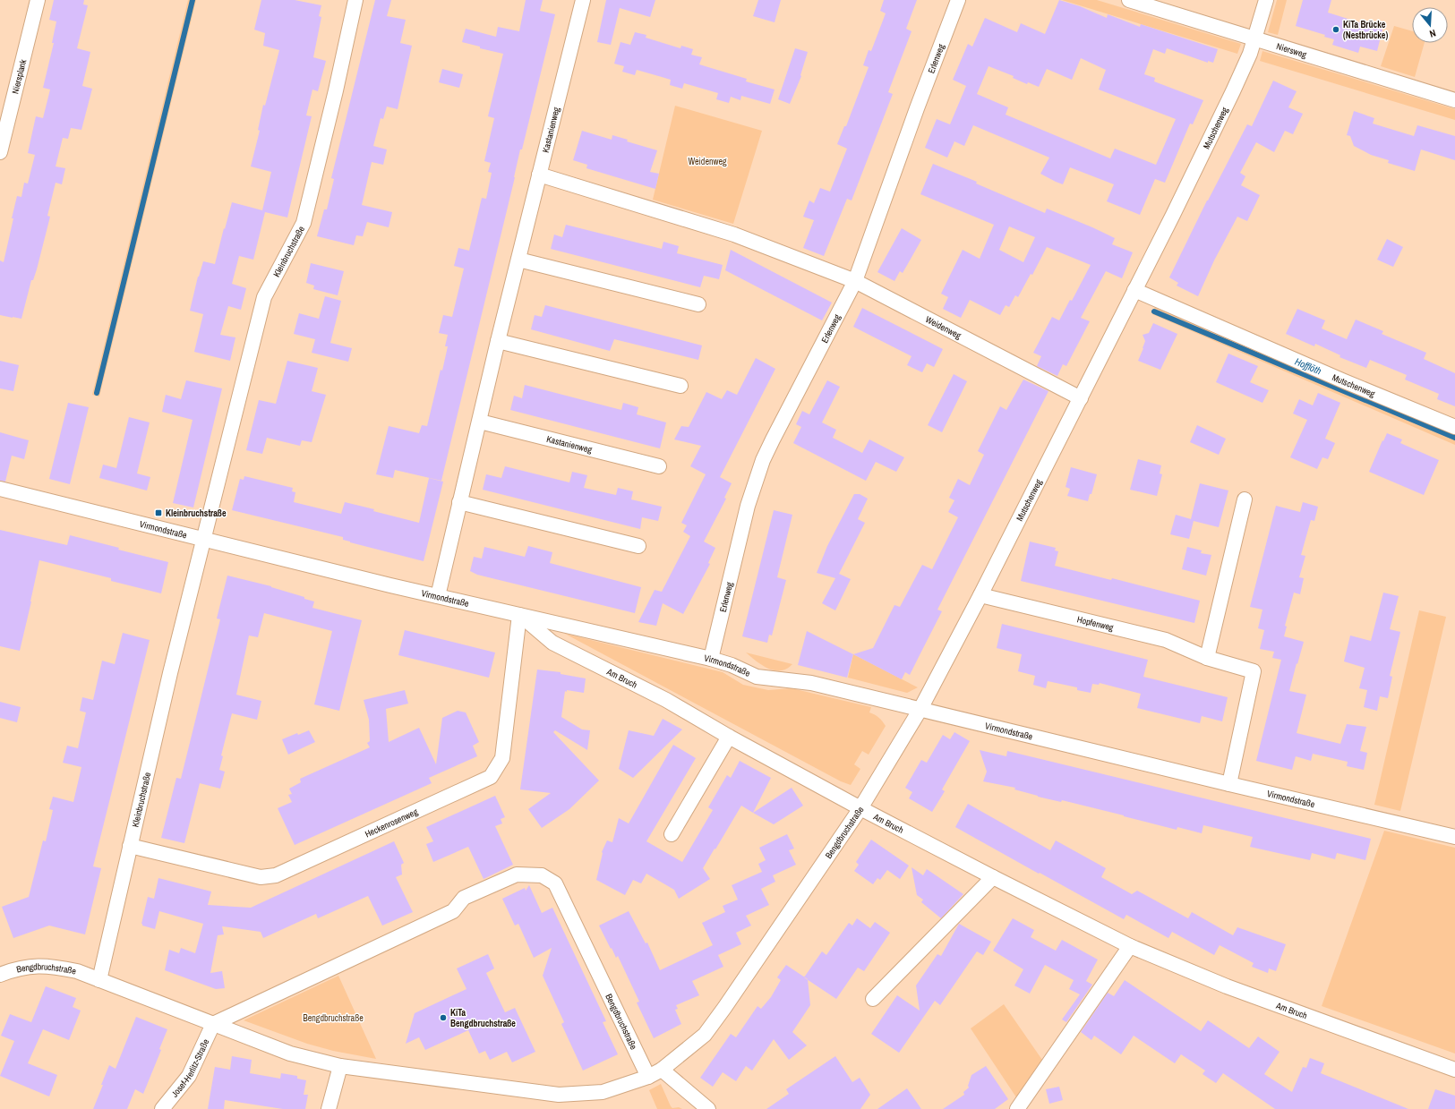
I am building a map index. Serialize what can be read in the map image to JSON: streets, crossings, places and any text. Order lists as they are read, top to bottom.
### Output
{
  "streets": {
    "street": [
      "Niersweg",
      "Erlenweg",
      "Niersplank",
      "Mutschenweg",
      "Kastanienweg",
      "Kleinbruchstraße",
      "Weidenweg",
      "Virmondstraße",
      "Hopfenweg",
      "Am Bruch",
      "Heckenrosenweg",
      "Bengdbruchstraße",
      "Josef-Herlitz-Straße"
    ]
  },
  "crossings": [
    ["Niersweg", "Mutschenweg"],
    ["Erlenweg", "Weidenweg"],
    ["Erlenweg", "Virmondstraße"],
    ["Mutschenweg", "Weidenweg"],
    ["Mutschenweg", "Virmondstraße"],
    ["Mutschenweg", "Hopfenweg"],
    ["Mutschenweg", "Bengdbruchstraße"],
    ["Kastanienweg", "Weidenweg"],
    ["Kastanienweg", "Virmondstraße"],
    ["Kleinbruchstraße", "Virmondstraße"],
    ["Kleinbruchstraße", "Heckenrosenweg"],
    ["Kleinbruchstraße", "Bengdbruchstraße"],
    ["Virmondstraße", "Hopfenweg"],
    ["Virmondstraße", "Am Bruch"],
    ["Virmondstraße", "Heckenrosenweg"],
    ["Virmondstraße", "Bengdbruchstraße"],
    ["Am Bruch", "Heckenrosenweg"],
    ["Am Bruch", "Bengdbruchstraße"],
    ["Bengdbruchstraße", "Josef-Herlitz-Straße"]
  ],
  "water": ["Hofflöth"],
  "parks": ["Weidenweg", "Bengdbruchstraße"],
  "places": {
    "other": ["KiTa Brücke (Nestbrücke)", "KiTa Bengdbruchstraße"],
    "transit": ["Kleinbruchstraße"]
  },
  "north": "bottom"
}
